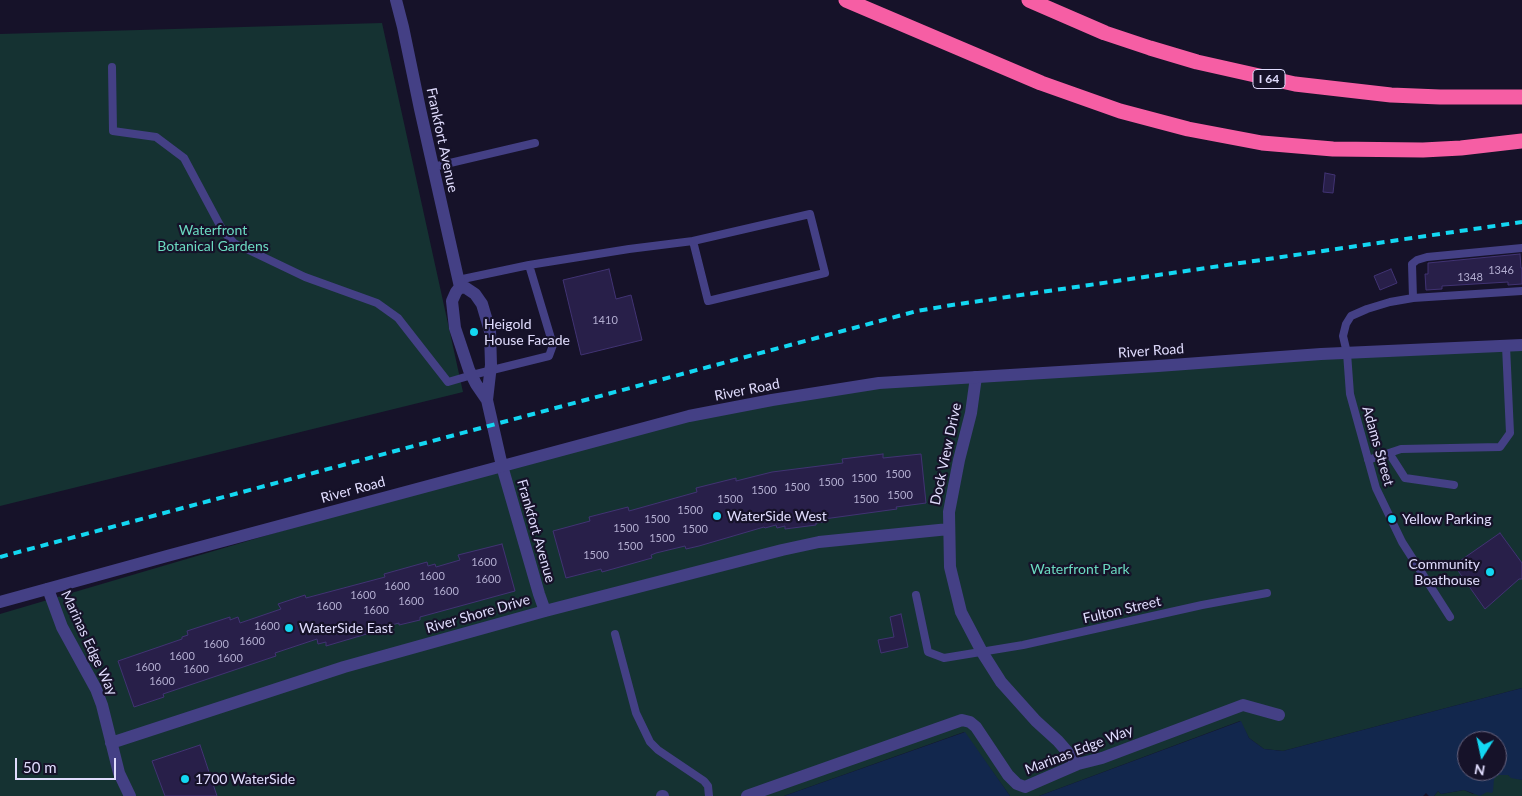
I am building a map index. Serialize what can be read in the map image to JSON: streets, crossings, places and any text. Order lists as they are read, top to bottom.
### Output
{
  "streets": {
    "highway": ["I 64"],
    "street": [
      "Frankfort Avenue",
      "River Road",
      "Dock View Drive",
      "River Shore Drive",
      "Marinas Edge Way"
    ],
    "lane": ["Adams Street", "Fulton Street"]
  },
  "crossings": [
    ["Frankfort Avenue", "River Road"],
    ["Frankfort Avenue", "River Shore Drive"],
    ["River Road", "Adams Street"],
    ["River Road", "Dock View Drive"],
    ["River Road", "Marinas Edge Way"],
    ["Dock View Drive", "Fulton Street"],
    ["Dock View Drive", "River Shore Drive"],
    ["Dock View Drive", "Marinas Edge Way"],
    ["River Shore Drive", "Marinas Edge Way"]
  ],
  "parks": ["Waterfront Botanical Gardens", "Waterfront Park"],
  "places": [
    "Heigold House Facade",
    "WaterSide West",
    "Yellow Parking",
    "Community Boathouse",
    "WaterSide East",
    "1700 WaterSide"
  ],
  "house_numbers": [
    "1346",
    "1348",
    "1410",
    "1500",
    "1500",
    "1500",
    "1500",
    "1500",
    "1500",
    "1500",
    "1500",
    "1500",
    "1500",
    "1500",
    "1500",
    "1500",
    "1500",
    "1500",
    "1600",
    "1600",
    "1600",
    "1600",
    "1600",
    "1600",
    "1600",
    "1600",
    "1600",
    "1600",
    "1600",
    "1600",
    "1600",
    "1600",
    "1600",
    "1600",
    "1600"
  ],
  "scale_bar": "50 m",
  "north": "bottom"
}
